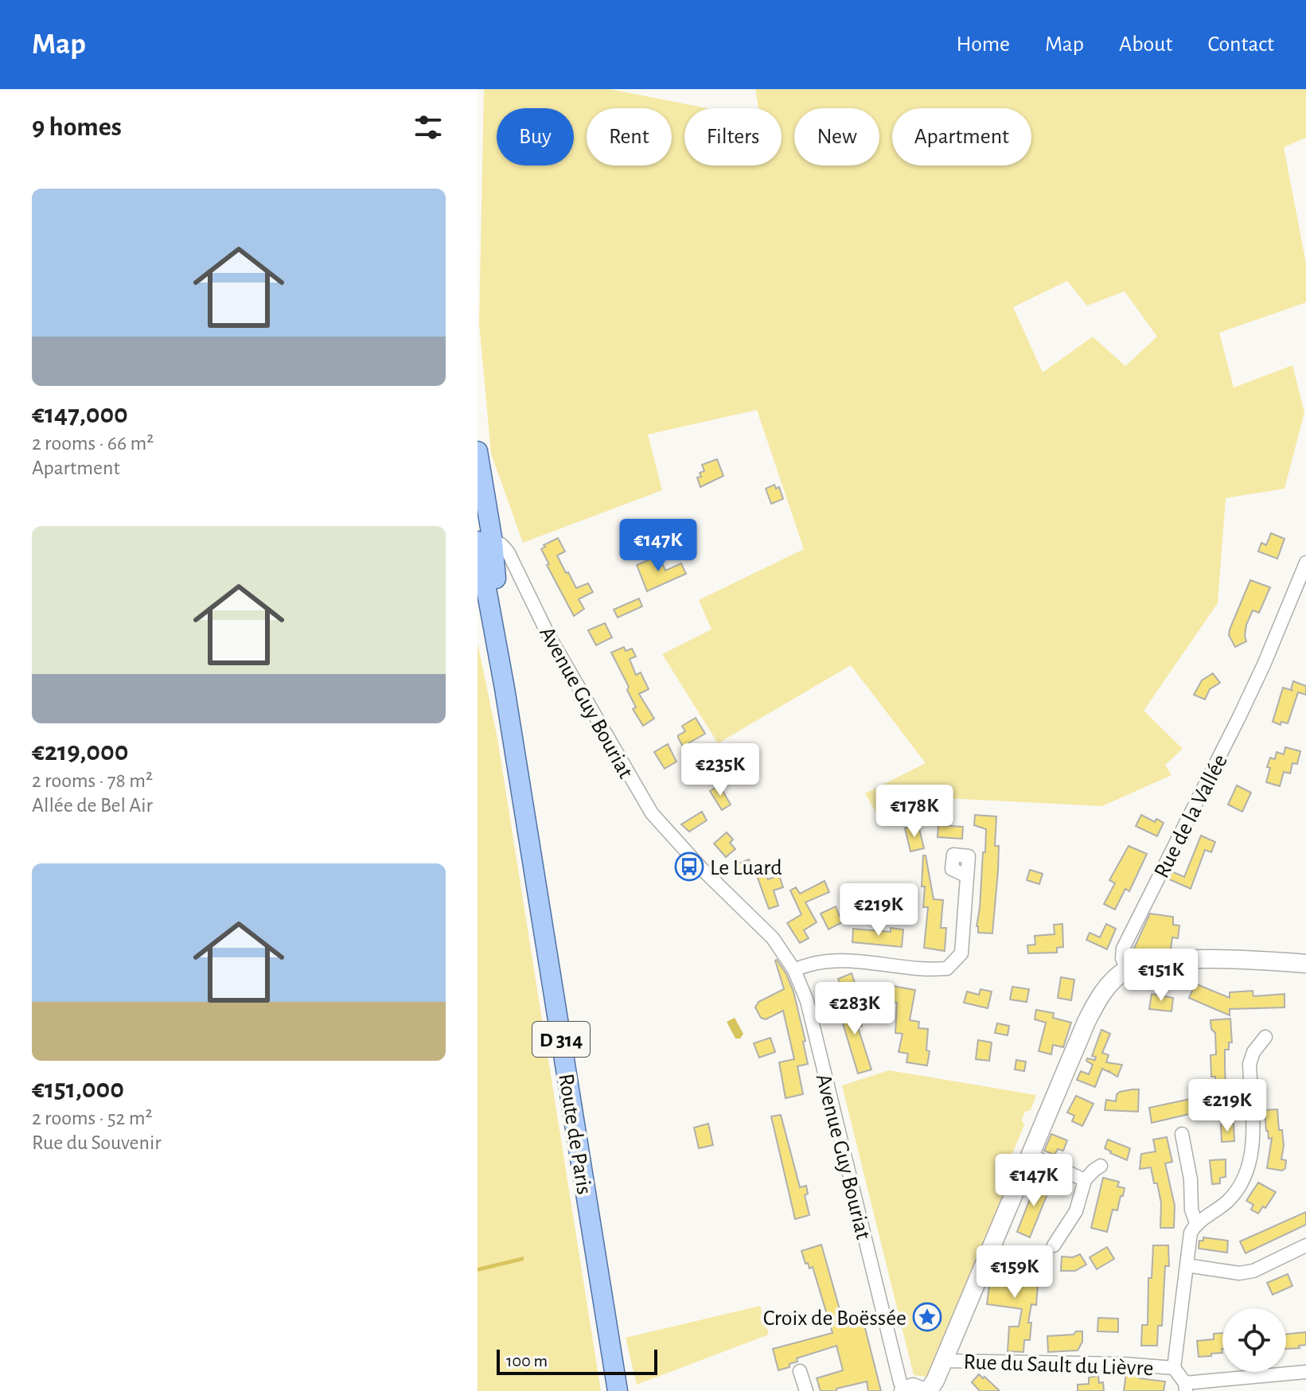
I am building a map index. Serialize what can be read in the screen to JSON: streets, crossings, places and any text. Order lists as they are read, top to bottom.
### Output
{
  "streets": {
    "main road": ["D 314", "Route de Paris"],
    "street": ["Avenue Guy Bouriat", "Rue de la Vallée", "Rue du Sault du Lièvre"]
  },
  "crossings": [
    ["Avenue Guy Bouriat", "Route de Paris"]
  ],
  "places": {
    "bus stop": ["Le Luard"],
    "place": ["Croix de Boëssée"]
  },
  "scale_bar": "100 m",
  "page": {
    "header": "Map",
    "nav": [
      "Home",
      "Map",
      "About",
      "Contact"
    ],
    "heading": "9 homes",
    "chip": [
      "Buy",
      "Rent",
      "Filters",
      "New",
      "Apartment"
    ],
    "list": [
      {
        "name": "€147,000",
        "note": "2 rooms · 66 m² · Apartment"
      },
      {
        "name": "€219,000",
        "note": "2 rooms · 78 m² · Allée de Bel Air"
      },
      {
        "name": "€151,000",
        "note": "2 rooms · 52 m² · Rue du Souvenir"
      }
    ],
    "price": [
      "€147K",
      "€235K",
      "€178K",
      "€219K",
      "€151K",
      "€283K",
      "€219K",
      "€147K",
      "€159K"
    ],
    "scale": "100 m"
  }
}
